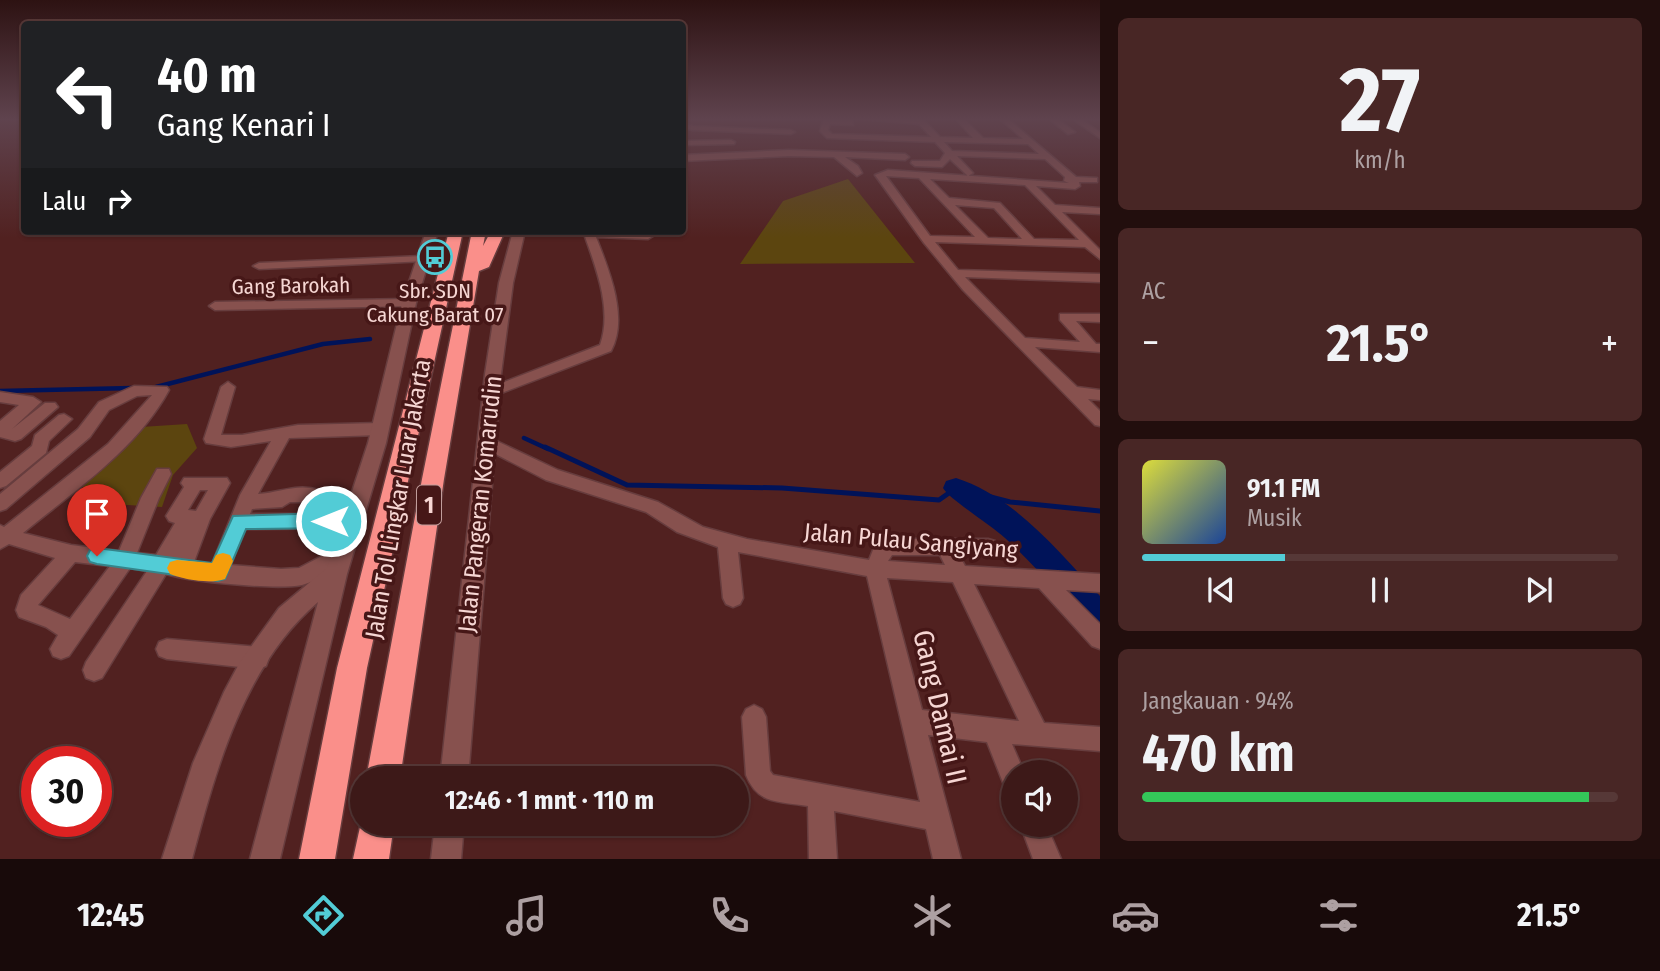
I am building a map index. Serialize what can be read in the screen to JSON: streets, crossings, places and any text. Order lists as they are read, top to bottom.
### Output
{
  "streets": {
    "highway": ["Jalan Tol Lingkar Luar Jakarta", "1"],
    "street": [
      "Gang Barokah",
      "Jalan Pangeran Komarudin",
      "Jalan Pulau Sangiyang",
      "Gang Damai II"
    ]
  },
  "crossings": [
    ["Jalan Pangeran Komarudin", "Jalan Pulau Sangiyang"],
    ["Jalan Pulau Sangiyang", "Gang Damai II"]
  ],
  "places": {
    "bus stop": ["Sbr. SDN Cakung Barat 07"]
  },
  "page": {
    "tile": [
      ["27", "km/h"],
      "AC",
      ["Jangkauan · 94%", "470 km"]
    ],
    "turn": ["40 m", "Gang Kenari I"],
    "then": "Lalu",
    "heat": ["−", "21.5°", "+"],
    "song": ["91.1 FM", "Musik"],
    "limit": "30",
    "trip": "12:46 · 1 mnt · 110 m",
    "tabs": ["12:45", "21.5°"]
  }
}
